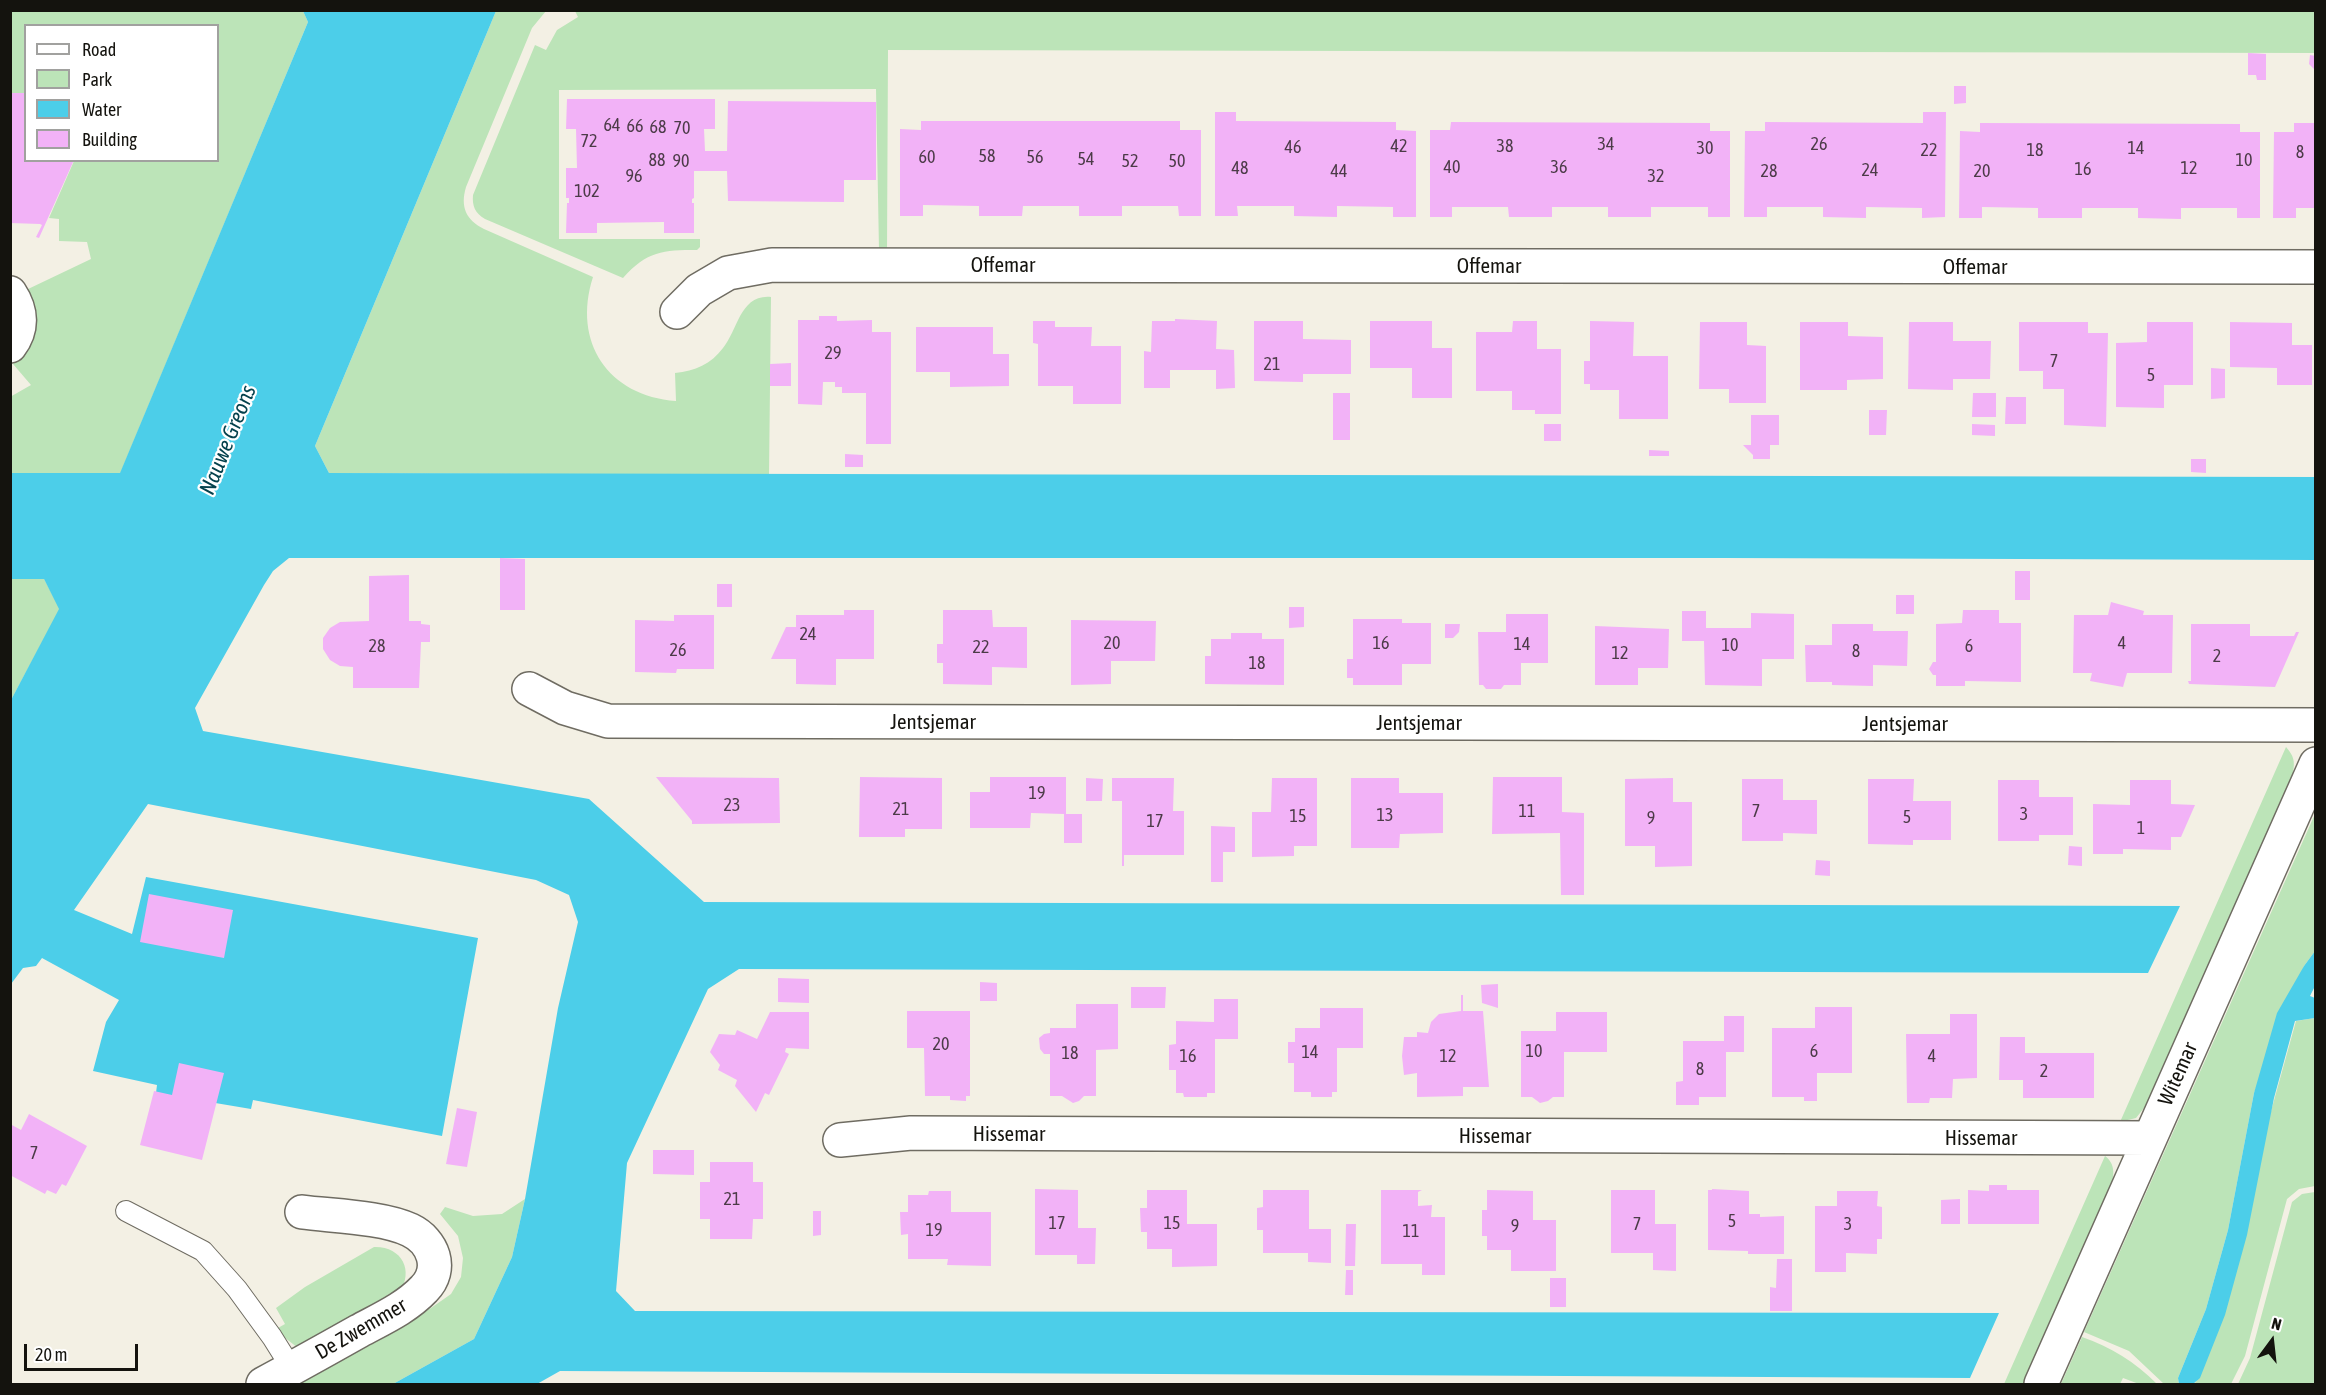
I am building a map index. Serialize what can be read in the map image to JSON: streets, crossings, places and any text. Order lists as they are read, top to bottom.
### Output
{
  "streets": {
    "street": [
      "Offemar",
      "Jentsjemar",
      "Witemar",
      "Hissemar",
      "De Zwemmer"
    ]
  },
  "crossings": [
    ["Witemar", "Hissemar"]
  ],
  "water": ["Nauwe Greons"],
  "house_numbers": [
    "64",
    "66",
    "68",
    "70",
    "72",
    "34",
    "26",
    "42",
    "38",
    "46",
    "30",
    "14",
    "22",
    "18",
    "8",
    "58",
    "60",
    "56",
    "54",
    "88",
    "10",
    "90",
    "52",
    "50",
    "40",
    "36",
    "48",
    "12",
    "16",
    "24",
    "44",
    "28",
    "20",
    "96",
    "32",
    "102",
    "29",
    "7",
    "21",
    "5",
    "24",
    "20",
    "16",
    "4",
    "14",
    "10",
    "28",
    "6",
    "22",
    "26",
    "8",
    "12",
    "2",
    "18",
    "19",
    "23",
    "21",
    "11",
    "7",
    "3",
    "13",
    "15",
    "5",
    "9",
    "17",
    "1",
    "20",
    "10",
    "6",
    "14",
    "18",
    "16",
    "12",
    "4",
    "8",
    "2",
    "7",
    "21",
    "5",
    "17",
    "15",
    "7",
    "3",
    "9",
    "19",
    "11"
  ],
  "legend": [
    "Road",
    "Park",
    "Water",
    "Building"
  ],
  "scale_bar": "20 m",
  "north": "top"
}
